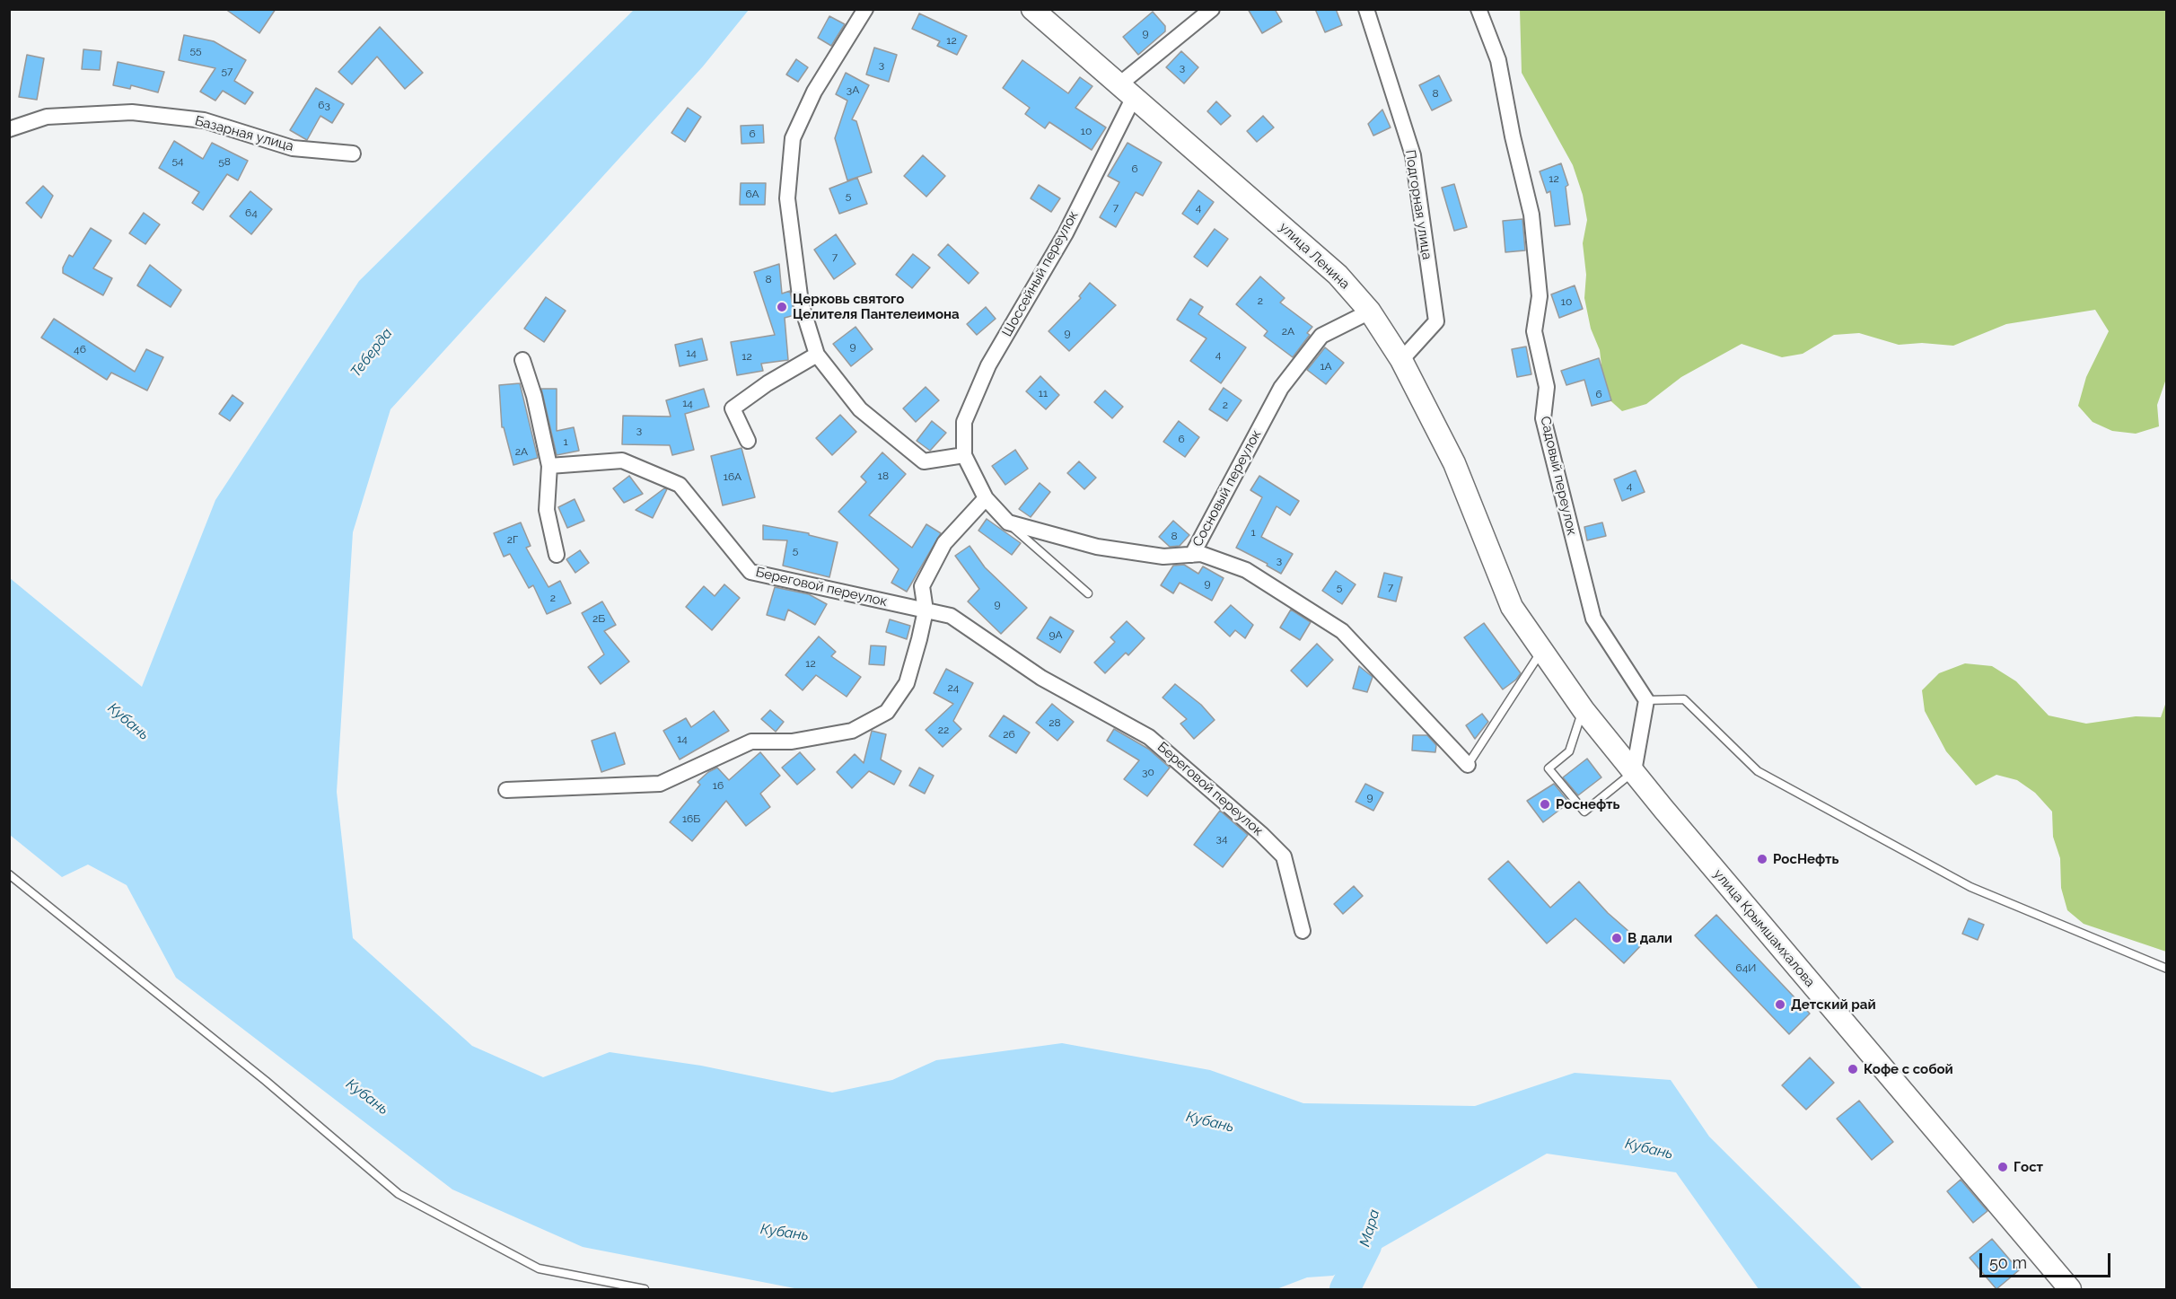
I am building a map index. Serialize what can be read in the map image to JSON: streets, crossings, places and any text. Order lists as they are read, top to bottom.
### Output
{
  "streets": {
    "main road": ["улица Ленина", "улица Крымшамхалова"],
    "street": [
      "Базарная улица",
      "Подгорная улица",
      "Шоссейный переулок",
      "Садовый переулок",
      "Сосновый переулок",
      "Береговой переулок"
    ]
  },
  "crossings": [
    ["Подгорная улица", "улица Ленина"],
    ["улица Ленина", "Шоссейный переулок"],
    ["улица Ленина", "Сосновый переулок"],
    ["улица Ленина", "улица Крымшамхалова"]
  ],
  "water": ["Теберда", "Кубань", "Мара"],
  "places": [
    "Церковь святого Целителя Пантелеимона",
    "Роснефть",
    "РосНефть",
    "В дали",
    "Детский рай",
    "Кофе с собой",
    "Гост"
  ],
  "house_numbers": [
    "9",
    "12",
    "55",
    "3",
    "3",
    "57",
    "3А",
    "8",
    "63",
    "10",
    "6",
    "54",
    "58",
    "6",
    "12",
    "6А",
    "5",
    "7",
    "4",
    "64",
    "7",
    "8",
    "2",
    "10",
    "2А",
    "9",
    "9",
    "46",
    "14",
    "4",
    "12",
    "1А",
    "11",
    "6",
    "14",
    "2",
    "3",
    "6",
    "1",
    "2А",
    "18",
    "16А",
    "4",
    "1",
    "8",
    "2Г",
    "5",
    "3",
    "9",
    "5",
    "7",
    "2",
    "9",
    "2Б",
    "9А",
    "12",
    "24",
    "28",
    "22",
    "26",
    "14",
    "30",
    "16",
    "9",
    "16Б",
    "34",
    "64И"
  ],
  "scale_bar": "50 m"
}
